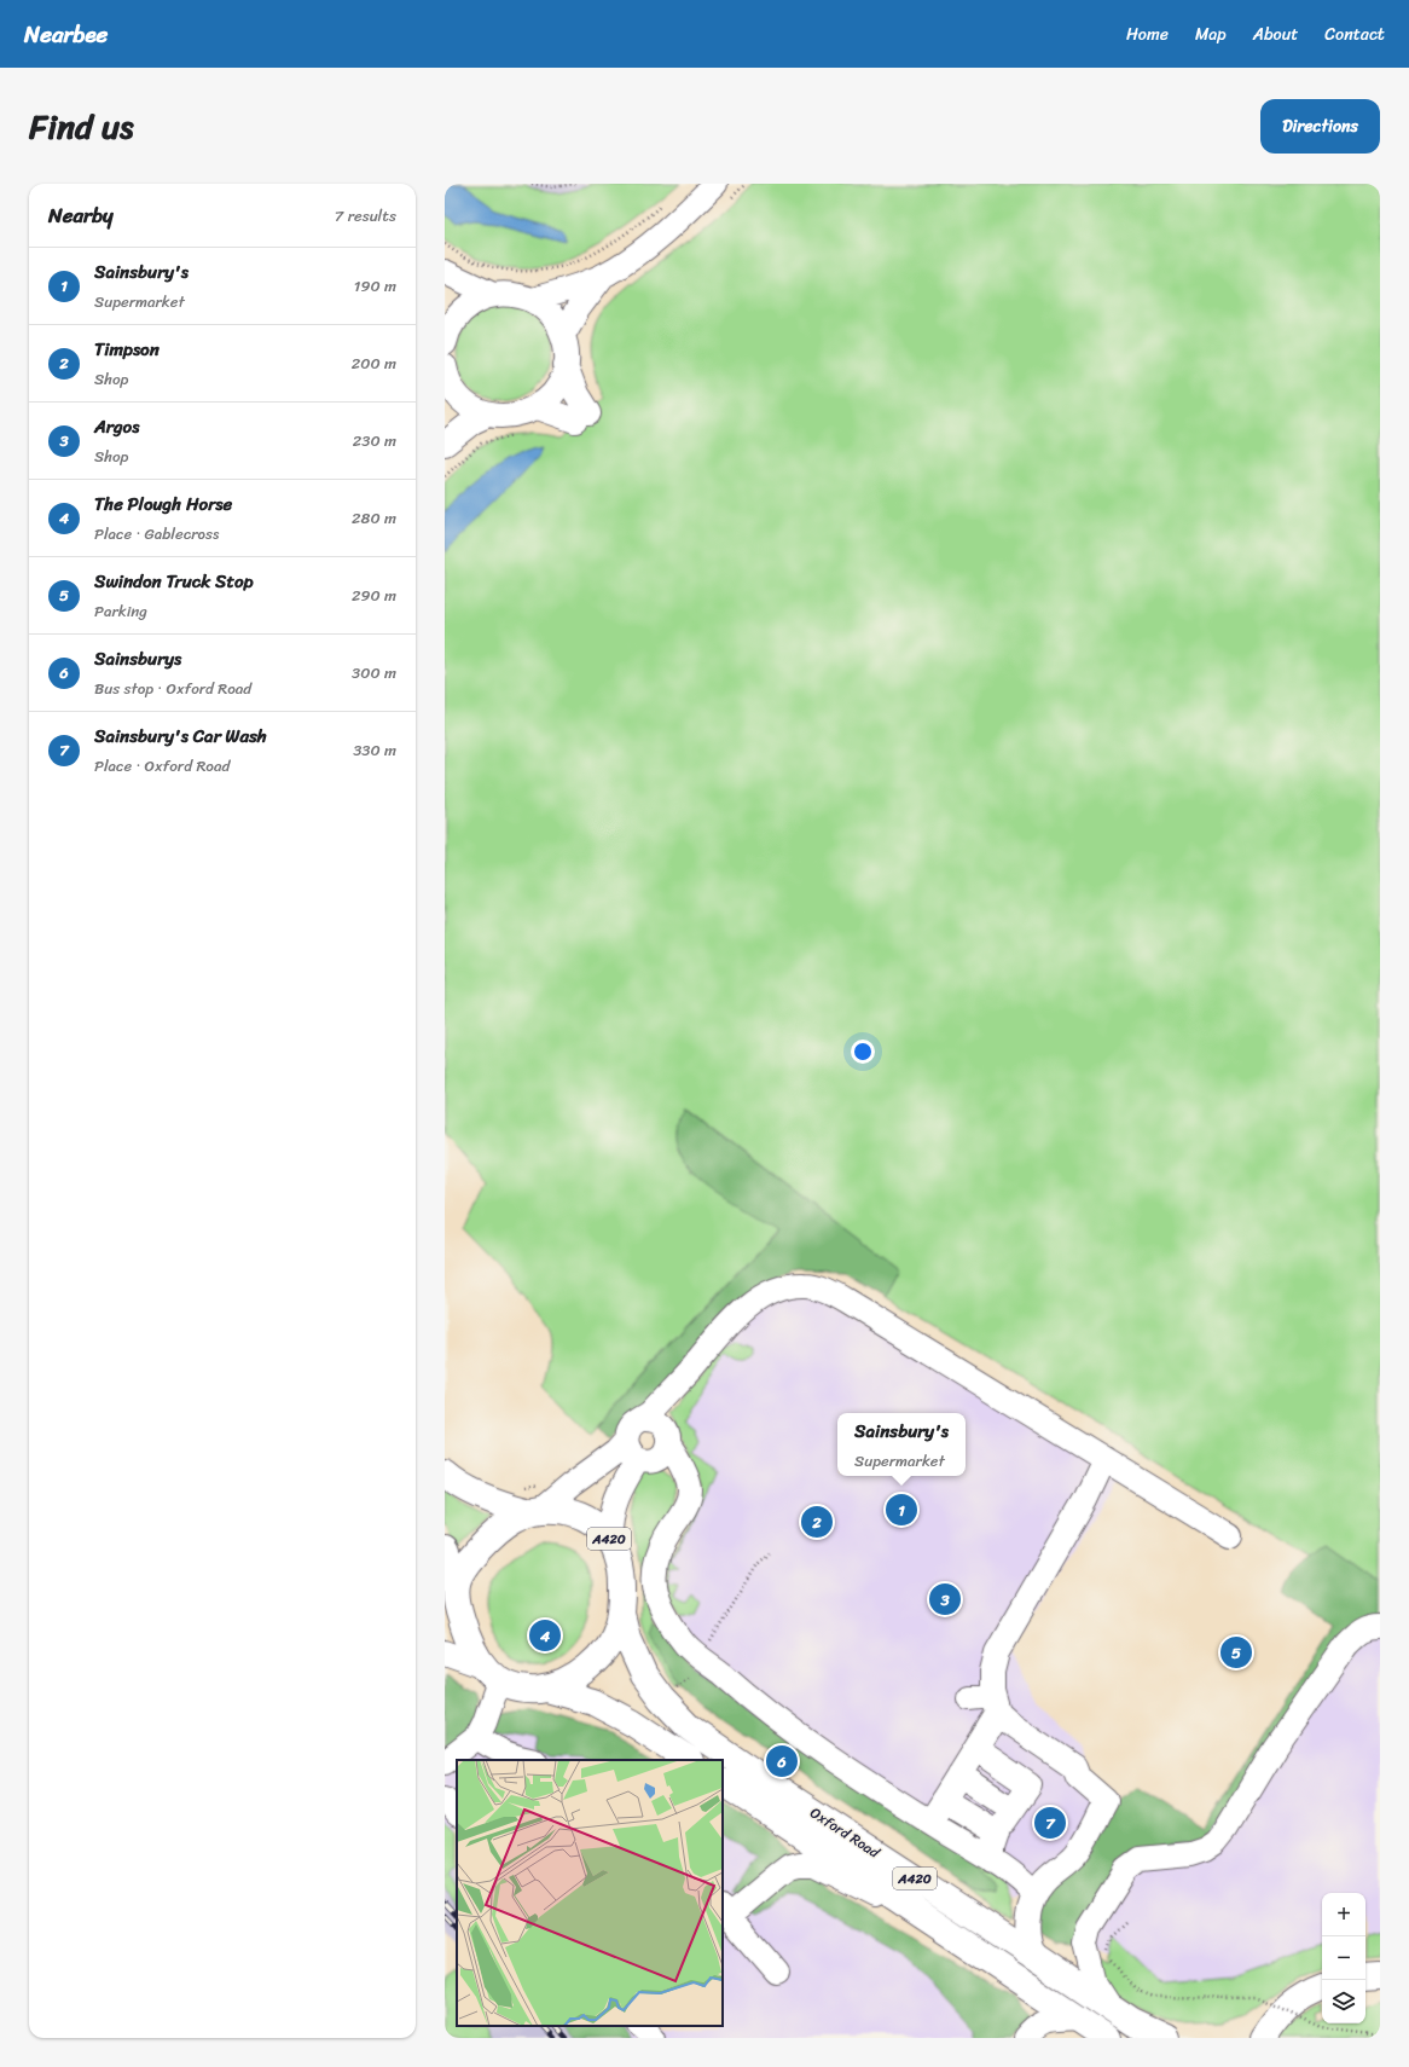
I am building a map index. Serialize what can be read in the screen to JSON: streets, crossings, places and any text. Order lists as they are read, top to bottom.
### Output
{
  "streets": {
    "highway": ["A420", "Oxford Road"]
  },
  "crossings": [
    ["A420", "Oxford Road"]
  ],
  "page": {
    "header": "Nearbee",
    "nav": [
      "Home",
      "Map",
      "About",
      "Contact"
    ],
    "title": "Find us",
    "buttons": "Directions",
    "heading": ["Nearby", "7 results"],
    "list": [
      {
        "mark": "1",
        "name": "Sainsbury's",
        "note": "Supermarket",
        "value": "190 m"
      },
      {
        "mark": "2",
        "name": "Timpson",
        "note": "Shop",
        "value": "200 m"
      },
      {
        "mark": "3",
        "name": "Argos",
        "note": "Shop",
        "value": "230 m"
      },
      {
        "mark": "4",
        "name": "The Plough Horse",
        "note": "Place · Gablecross",
        "value": "280 m"
      },
      {
        "mark": "5",
        "name": "Swindon Truck Stop",
        "note": "Parking",
        "value": "290 m"
      },
      {
        "mark": "6",
        "name": "Sainsburys",
        "note": "Bus stop · Oxford Road",
        "value": "300 m"
      },
      {
        "mark": "7",
        "name": "Sainsbury's Car Wash",
        "note": "Place · Oxford Road",
        "value": "330 m"
      }
    ],
    "popup": ["Sainsbury's", "Supermarket"],
    "pins": [
      "1",
      "2",
      "3",
      "4",
      "5",
      "6",
      "7"
    ],
    "map_buttons": ["+", "−"]
  }
}
